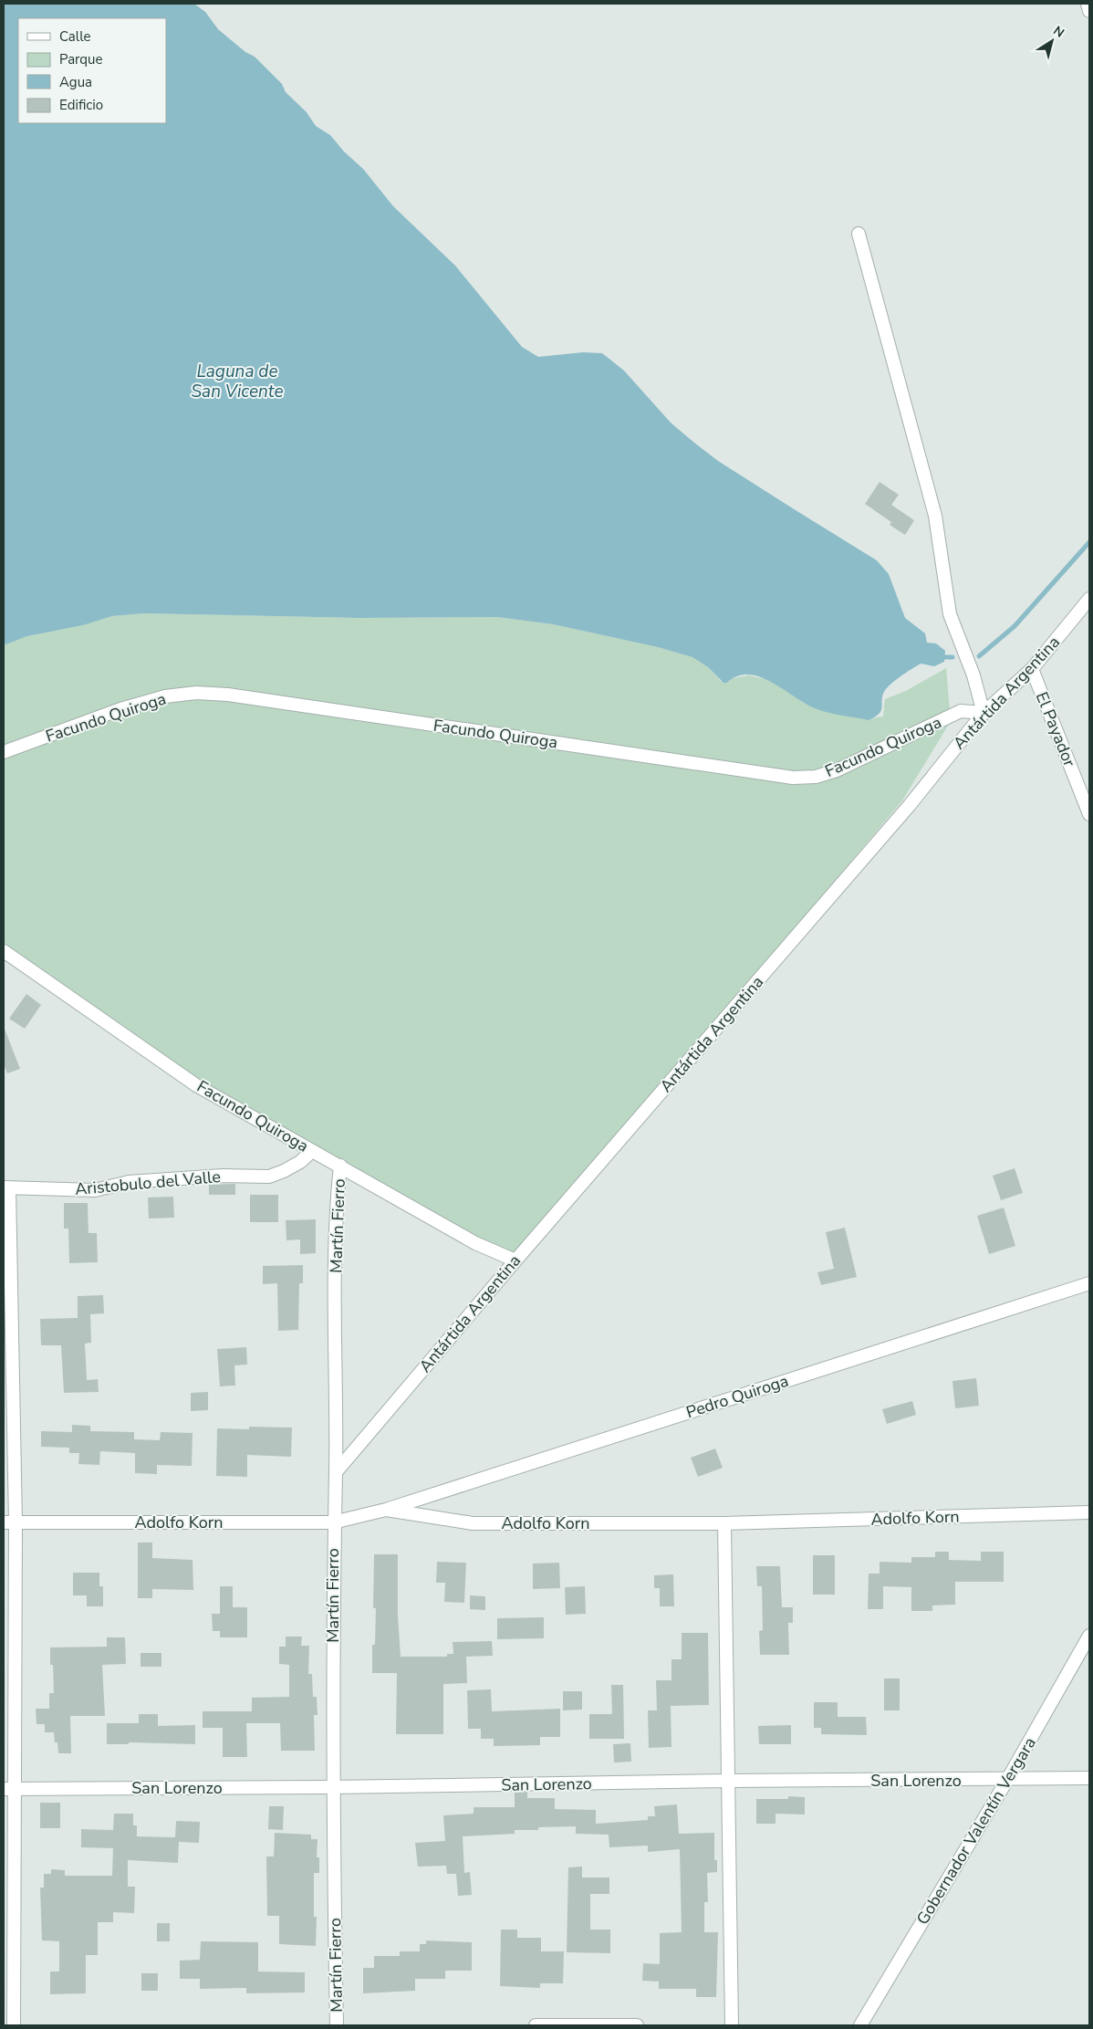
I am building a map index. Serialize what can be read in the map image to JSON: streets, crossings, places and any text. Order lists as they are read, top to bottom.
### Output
{
  "streets": {
    "street": [
      "Antártida Argentina",
      "Facundo Quiroga",
      "El Payador",
      "Aristobulo del Valle",
      "Martín Fierro",
      "Pedro Quiroga",
      "Adolfo Korn",
      "San Lorenzo",
      "Gobernador Valentín Vergara"
    ]
  },
  "crossings": [
    ["Antártida Argentina", "Facundo Quiroga"],
    ["Antártida Argentina", "El Payador"],
    ["Antártida Argentina", "Martín Fierro"],
    ["Facundo Quiroga", "Aristobulo del Valle"],
    ["Facundo Quiroga", "Martín Fierro"],
    ["Martín Fierro", "Adolfo Korn"],
    ["Martín Fierro", "San Lorenzo"],
    ["Pedro Quiroga", "Adolfo Korn"],
    ["San Lorenzo", "Gobernador Valentín Vergara"]
  ],
  "water": ["Laguna de San Vicente"],
  "legend": [
    "Calle",
    "Parque",
    "Agua",
    "Edificio"
  ],
  "north": "top right"
}
